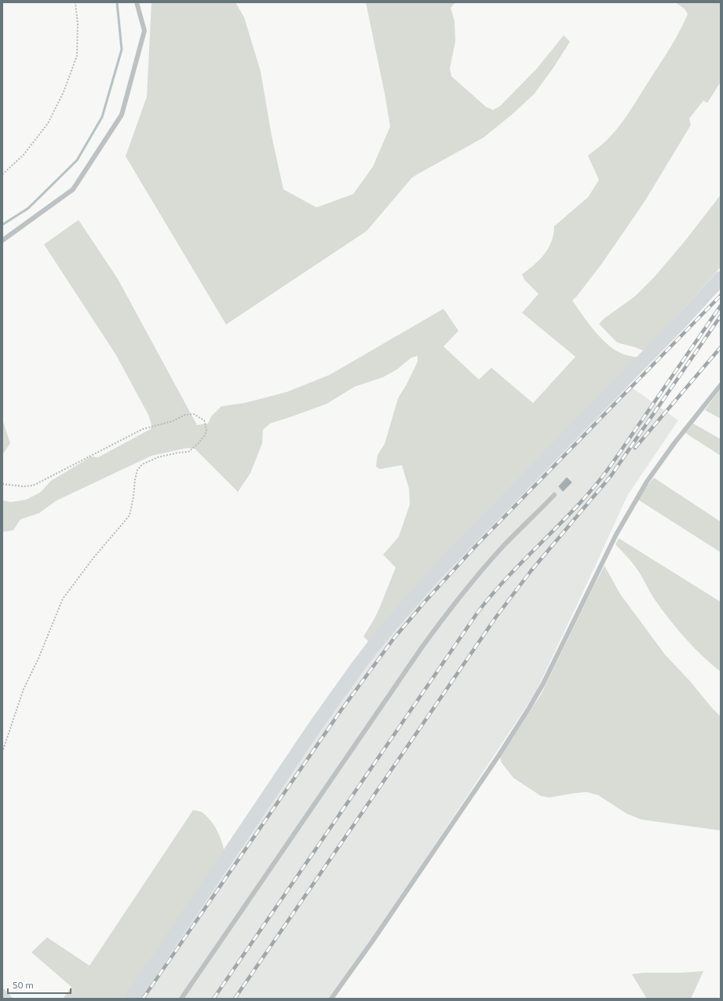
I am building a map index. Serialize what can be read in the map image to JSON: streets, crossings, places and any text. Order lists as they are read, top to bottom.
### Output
{
  "scale_bar": "50 m"
}
